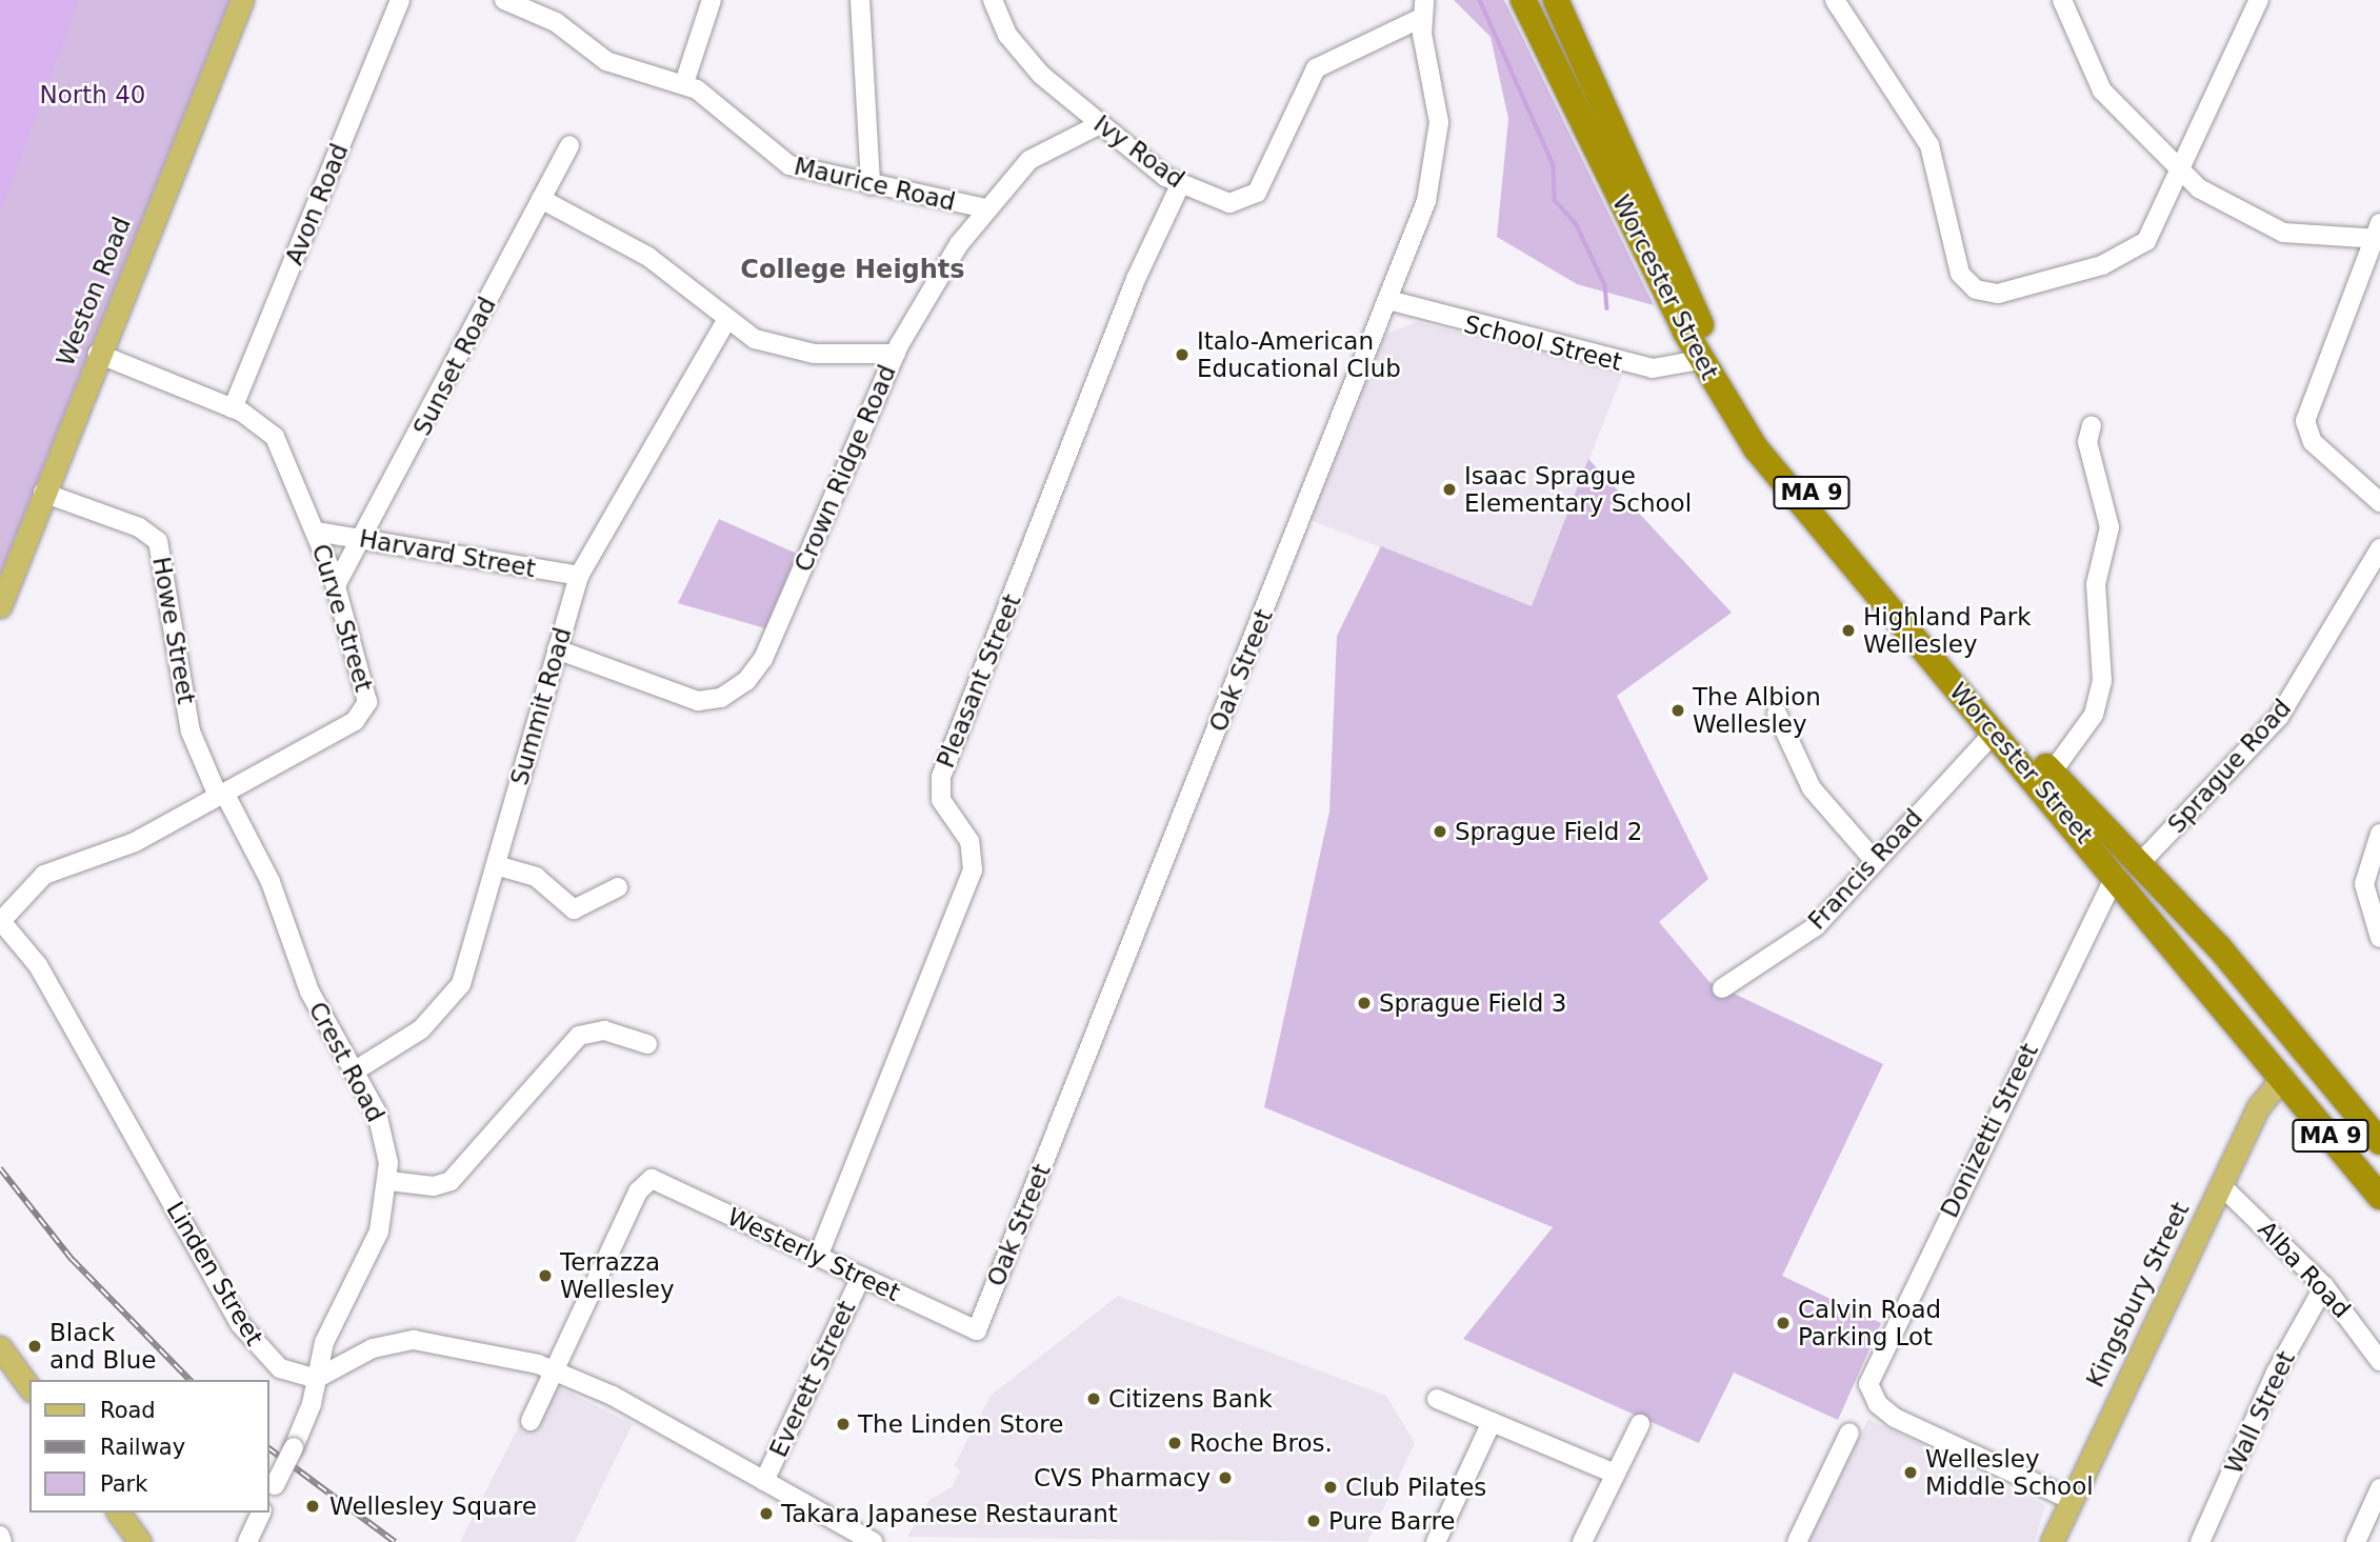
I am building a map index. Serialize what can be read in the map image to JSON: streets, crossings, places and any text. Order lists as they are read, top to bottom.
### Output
{
  "streets": {
    "highway": ["Worcester Street", "MA 9"],
    "main road": ["Weston Road", "Kingsbury Street"],
    "street": [
      "Ivy Road",
      "Maurice Road",
      "Avon Road",
      "School Street",
      "Sunset Road",
      "Crown Ridge Road",
      "Harvard Street",
      "Curve Street",
      "Howe Street",
      "Oak Street",
      "Pleasant Street",
      "Summit Road",
      "Sprague Road",
      "Francis Road",
      "Crest Road",
      "Donizetti Street",
      "Westerly Street",
      "Alba Road",
      "Linden Street",
      "Everett Street",
      "Wall Street"
    ]
  },
  "crossings": [
    ["Ivy Road", "Crown Ridge Road"],
    ["Ivy Road", "Oak Street"],
    ["Ivy Road", "Pleasant Street"],
    ["Maurice Road", "Crown Ridge Road"],
    ["Avon Road", "Curve Street"],
    ["Worcester Street", "School Street"],
    ["Worcester Street", "Sprague Road"],
    ["Worcester Street", "Francis Road"],
    ["Worcester Street", "Donizetti Street"],
    ["Worcester Street", "Kingsbury Street"],
    ["Weston Road", "Curve Street"],
    ["Weston Road", "Howe Street"],
    ["School Street", "Oak Street"],
    ["Sunset Road", "Harvard Street"],
    ["Sunset Road", "Curve Street"],
    ["Crown Ridge Road", "Summit Road"],
    ["Harvard Street", "Curve Street"],
    ["Harvard Street", "Summit Road"],
    ["Curve Street", "Howe Street"],
    ["Curve Street", "Crest Road"],
    ["Curve Street", "Linden Street"],
    ["Howe Street", "Crest Road"],
    ["Oak Street", "Westerly Street"],
    ["Pleasant Street", "Westerly Street"],
    ["Summit Road", "Crest Road"],
    ["Crest Road", "Linden Street"],
    ["Donizetti Street", "Kingsbury Street"],
    ["Westerly Street", "Everett Street"],
    ["Alba Road", "Kingsbury Street"],
    ["Alba Road", "Wall Street"]
  ],
  "districts": ["College Heights"],
  "parks": ["North 40"],
  "places": [
    "Italo-American Educational Club",
    "Isaac Sprague Elementary School",
    "Highland Park Wellesley",
    "The Albion Wellesley",
    "Sprague Field 2",
    "Sprague Field 3",
    "Terrazza Wellesley",
    "Calvin Road Parking Lot",
    "Black and Blue",
    "Citizens Bank",
    "The Linden Store",
    "Roche Bros.",
    "Wellesley Middle School",
    "CVS Pharmacy",
    "Club Pilates",
    "Wellesley Square",
    "Takara Japanese Restaurant",
    "Pure Barre"
  ],
  "legend": ["Road", "Railway", "Park"]
}
